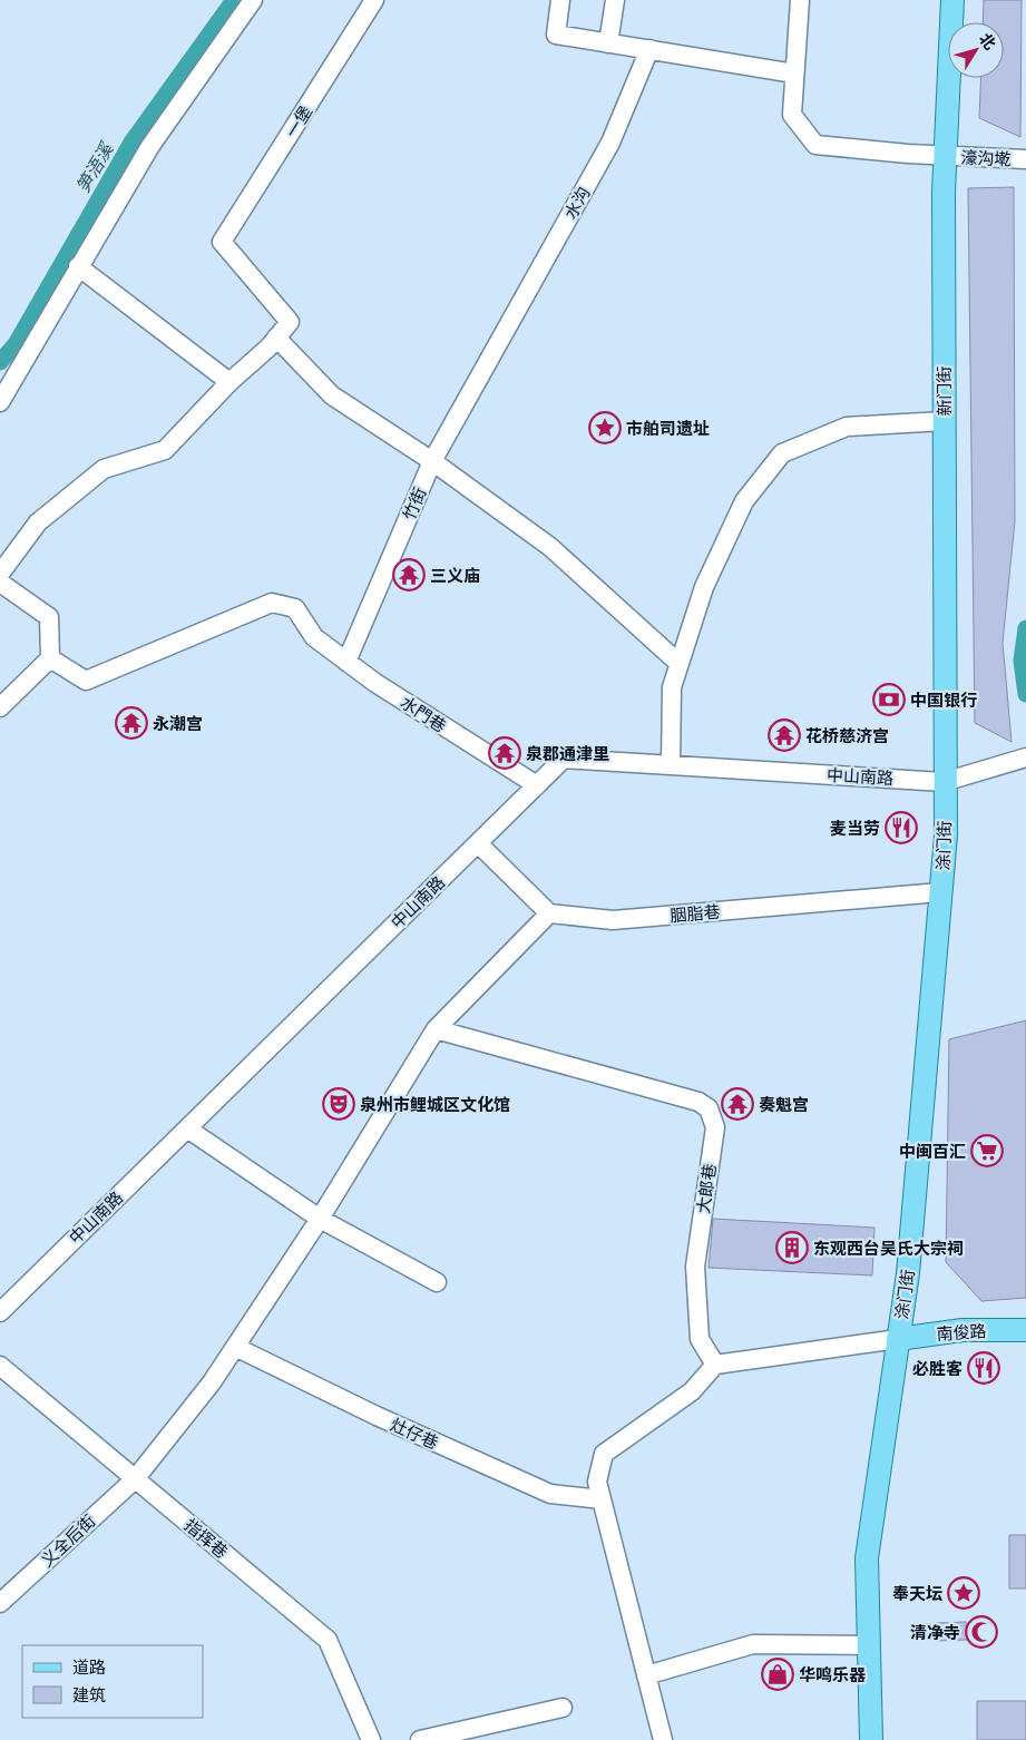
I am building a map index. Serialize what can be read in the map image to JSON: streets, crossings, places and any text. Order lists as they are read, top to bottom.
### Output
{
  "streets": {
    "main road": ["新门街", "涂门街", "南俊路"],
    "street": [
      "一堡",
      "濠沟墘",
      "水沟",
      "竹街",
      "水門巷",
      "中山南路",
      "胭脂巷",
      "大郎巷",
      "灶仔巷",
      "指挥巷",
      "义全后街"
    ]
  },
  "crossings": [
    ["濠沟墘", "新门街"],
    ["水沟", "竹街"],
    ["新门街", "中山南路"],
    ["新门街", "涂门街"],
    ["竹街", "水門巷"],
    ["水門巷", "中山南路"],
    ["中山南路", "涂门街"],
    ["涂门街", "胭脂巷"],
    ["涂门街", "南俊路"],
    ["胭脂巷", "义全后街"],
    ["大郎巷", "义全后街"],
    ["灶仔巷", "义全后街"],
    ["指挥巷", "义全后街"]
  ],
  "water": ["笋浯溪"],
  "places": {
    "place": ["市舶司遗址", "奉天坛"],
    "temple": [
      "三义庙",
      "永潮宫",
      "花桥慈济宫",
      "泉郡通津里",
      "奏魁宫"
    ],
    "bank": ["中国银行"],
    "restaurant": ["麦当劳", "必胜客"],
    "theatre": ["泉州市鲤城区文化馆"],
    "supermarket": ["中闽百汇"],
    "building": ["东观西台吴氏大宗祠"],
    "mosque": ["清净寺"],
    "shop": ["华鸣乐器"]
  },
  "legend": ["道路", "建筑"],
  "north": "top right"
}
